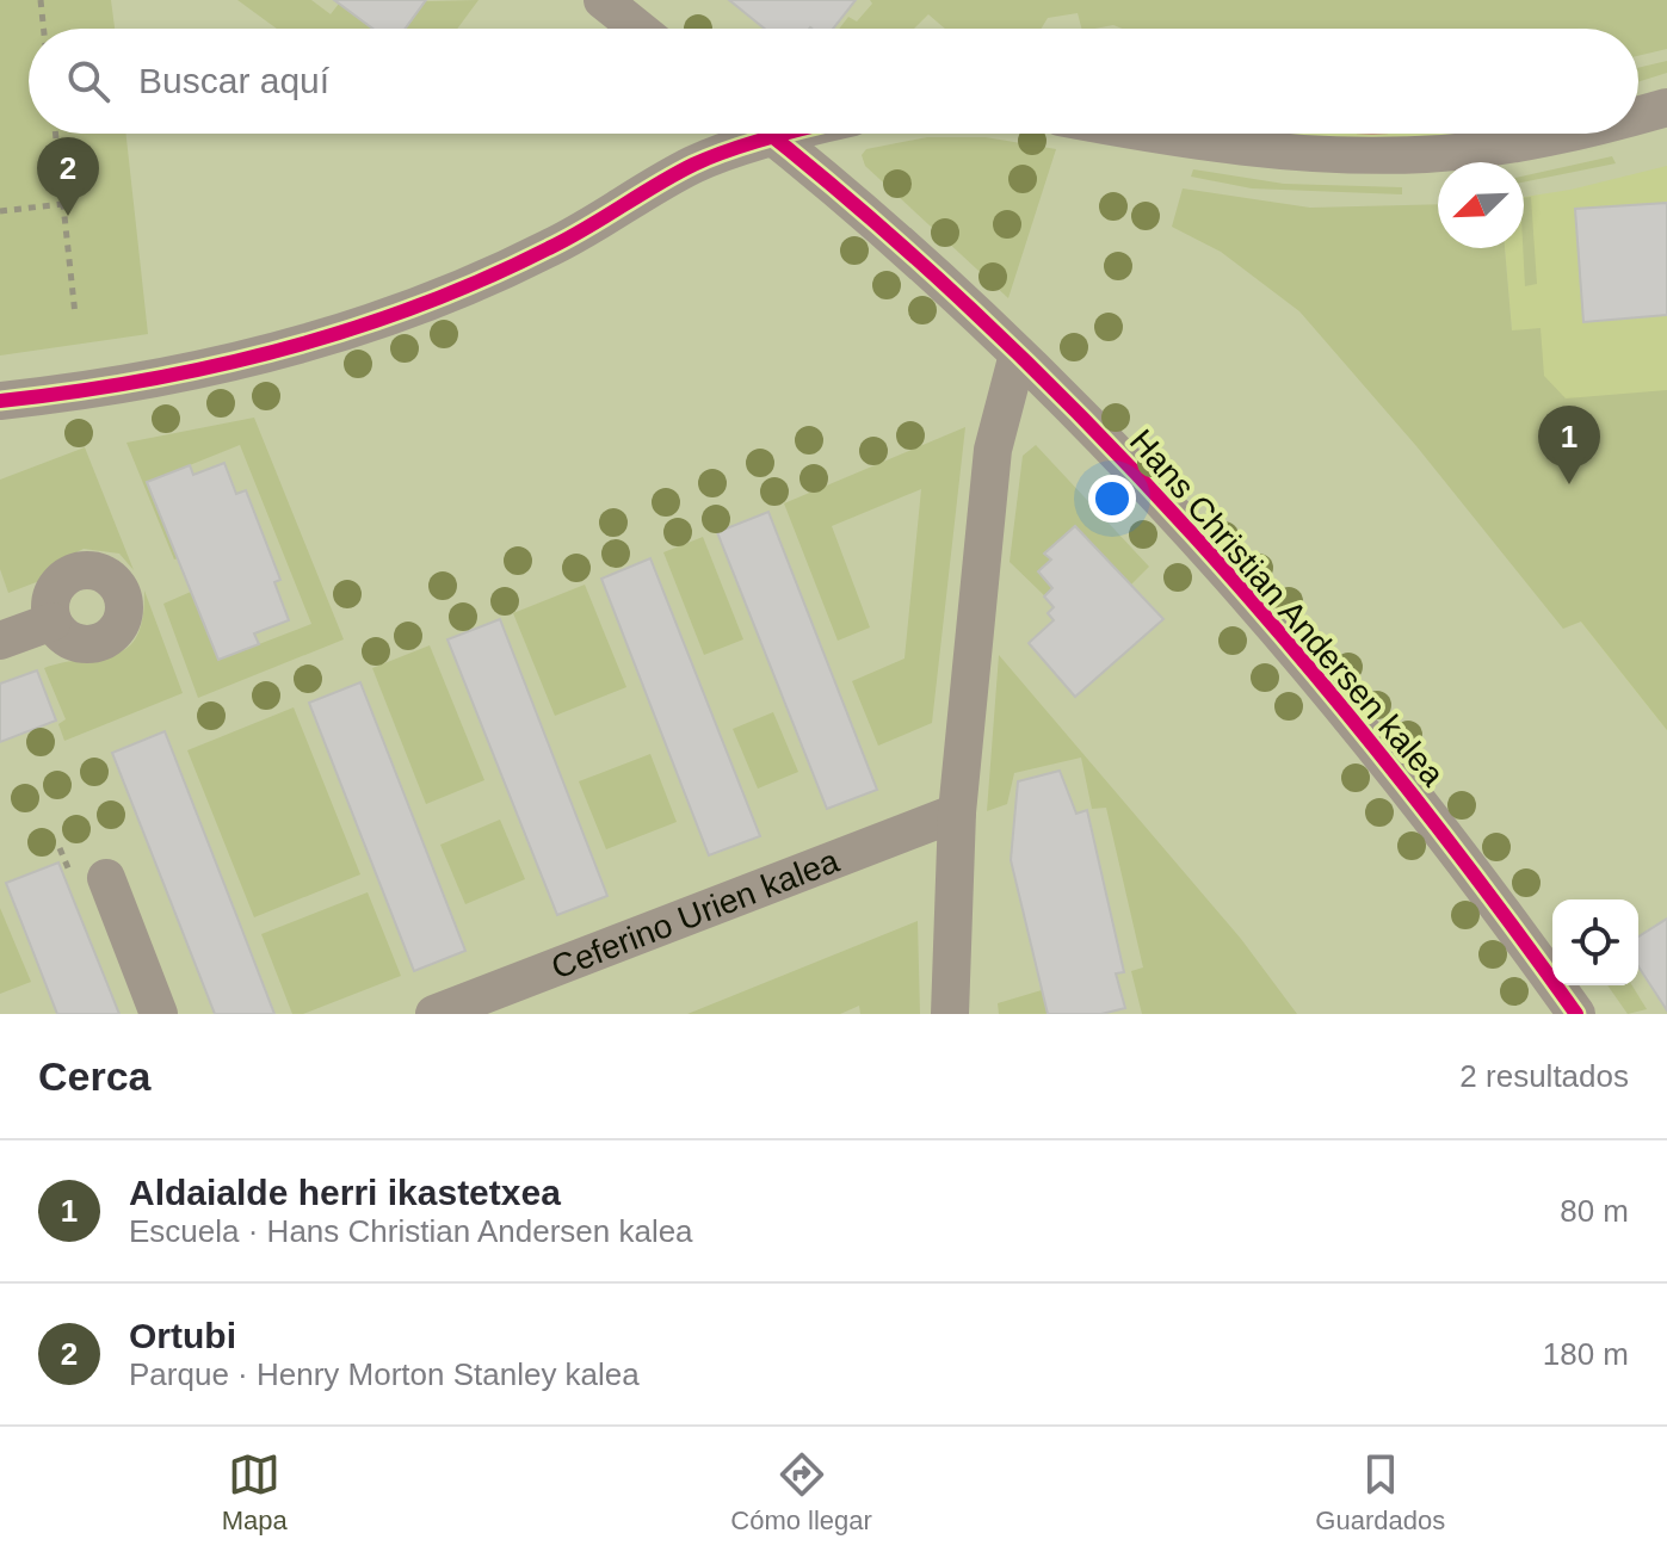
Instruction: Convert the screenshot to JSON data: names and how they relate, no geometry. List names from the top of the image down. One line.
{"streets":{"street":["Hans Christian Andersen kalea","Ceferino Urien kalea"]},"north":"bottom left","page":{"search":"Buscar aquí","pins":["2","1"],"heading":["Cerca","2 resultados"],"list":[{"mark":"1","name":"Aldaialde herri ikastetxea","note":"Escuela · Hans Christian Andersen kalea","value":"80 m"},{"mark":"2","name":"Ortubi","note":"Parque · Henry Morton Stanley kalea","value":"180 m"}],"nav":["Mapa","Cómo llegar","Guardados"]}}
